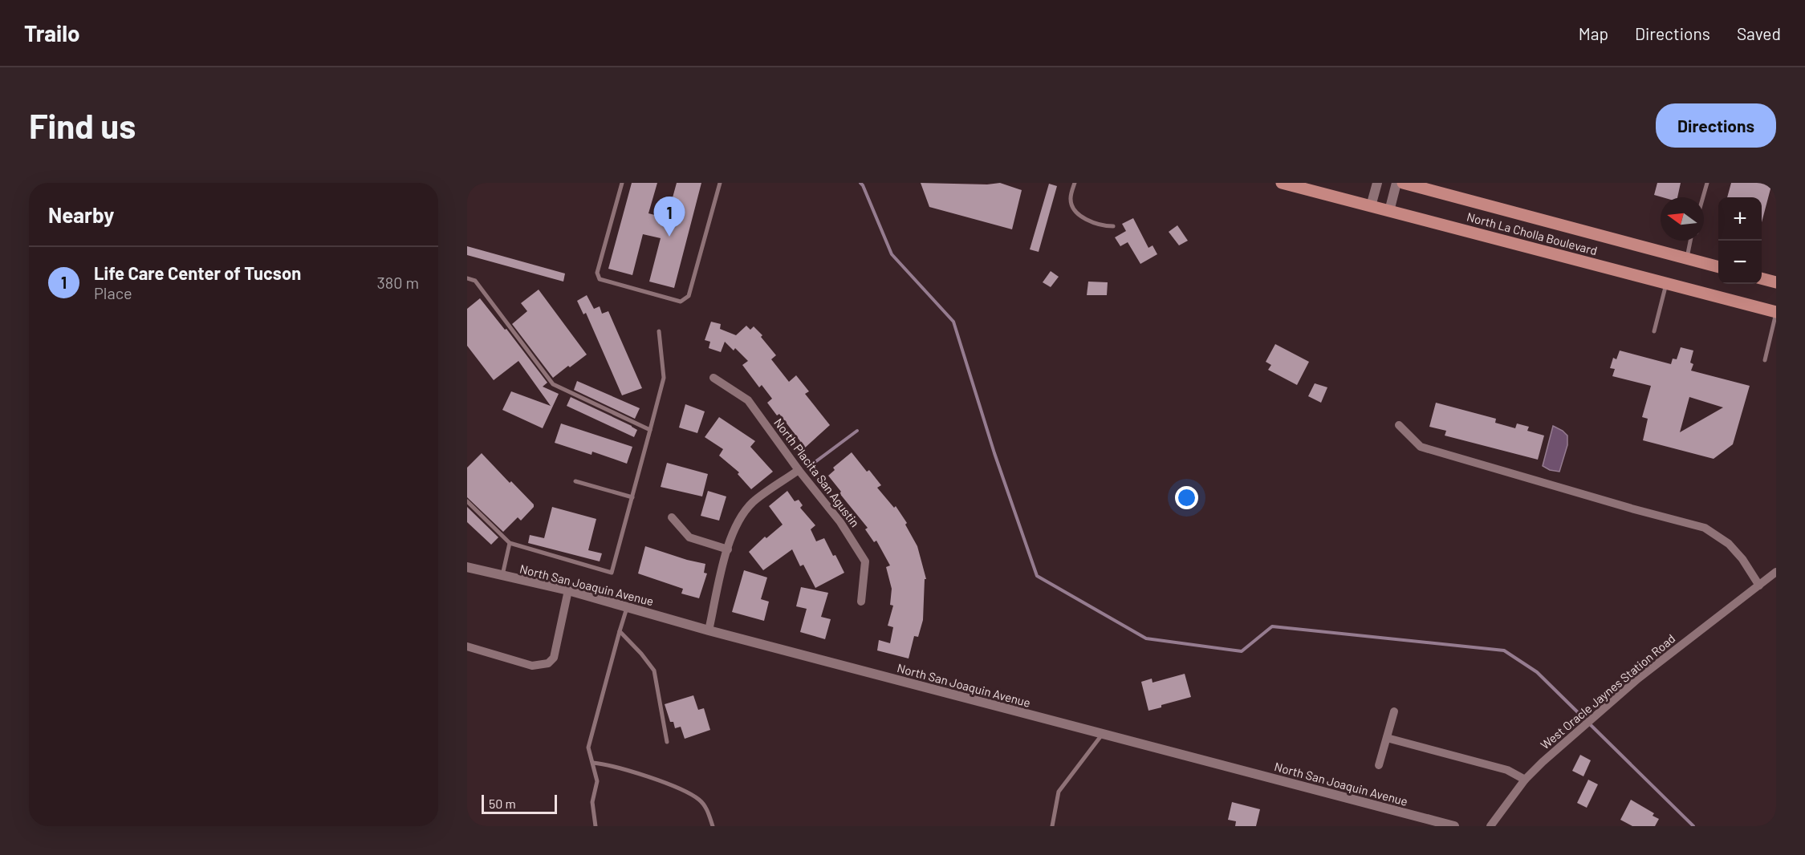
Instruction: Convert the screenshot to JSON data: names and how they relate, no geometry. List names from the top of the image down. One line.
{"streets":{"main road":["North La Cholla Boulevard"],"street":["North Placita San Agustin","North San Joaquin Avenue","West Oracle Jaynes Station Road"]},"scale_bar":"50 m","north":"left","page":{"header":"Trailo","nav":["Map","Directions","Saved"],"buttons":"Directions","title":"Find us","heading":"Nearby","pins":"1","map_buttons":["+","−"],"list":[{"mark":"1","name":"Life Care Center of Tucson","note":"Place","value":"380 m"}],"scale":"50 m"}}
